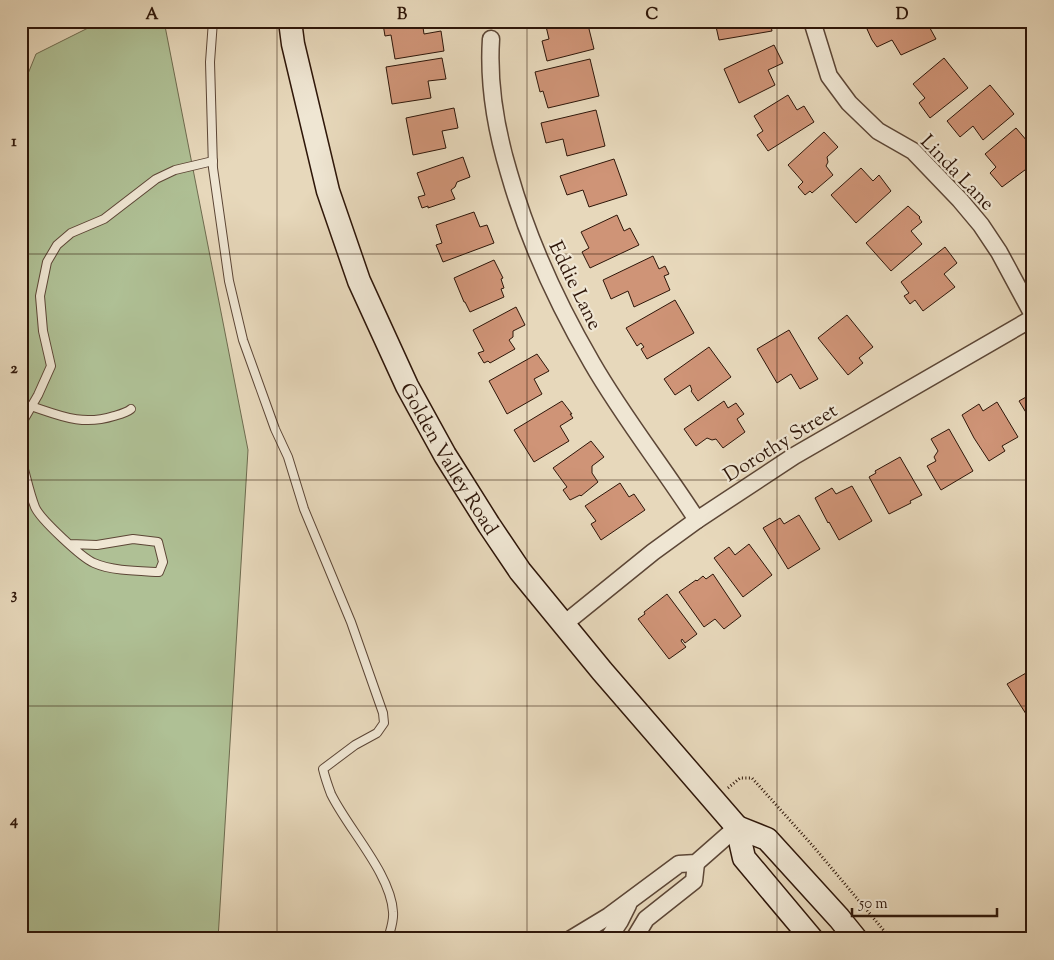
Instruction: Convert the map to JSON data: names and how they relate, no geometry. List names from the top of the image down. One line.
{"streets":{"main road":["Golden Valley Road"],"street":["Linda Lane","Eddie Lane","Dorothy Street"]},"crossings":[["Linda Lane","Dorothy Street"],["Eddie Lane","Dorothy Street"],["Dorothy Street","Golden Valley Road"]],"scale_bar":"50 m","grid":{"columns":["A","B","C","D"],"rows":["1","2","3","4"]}}
